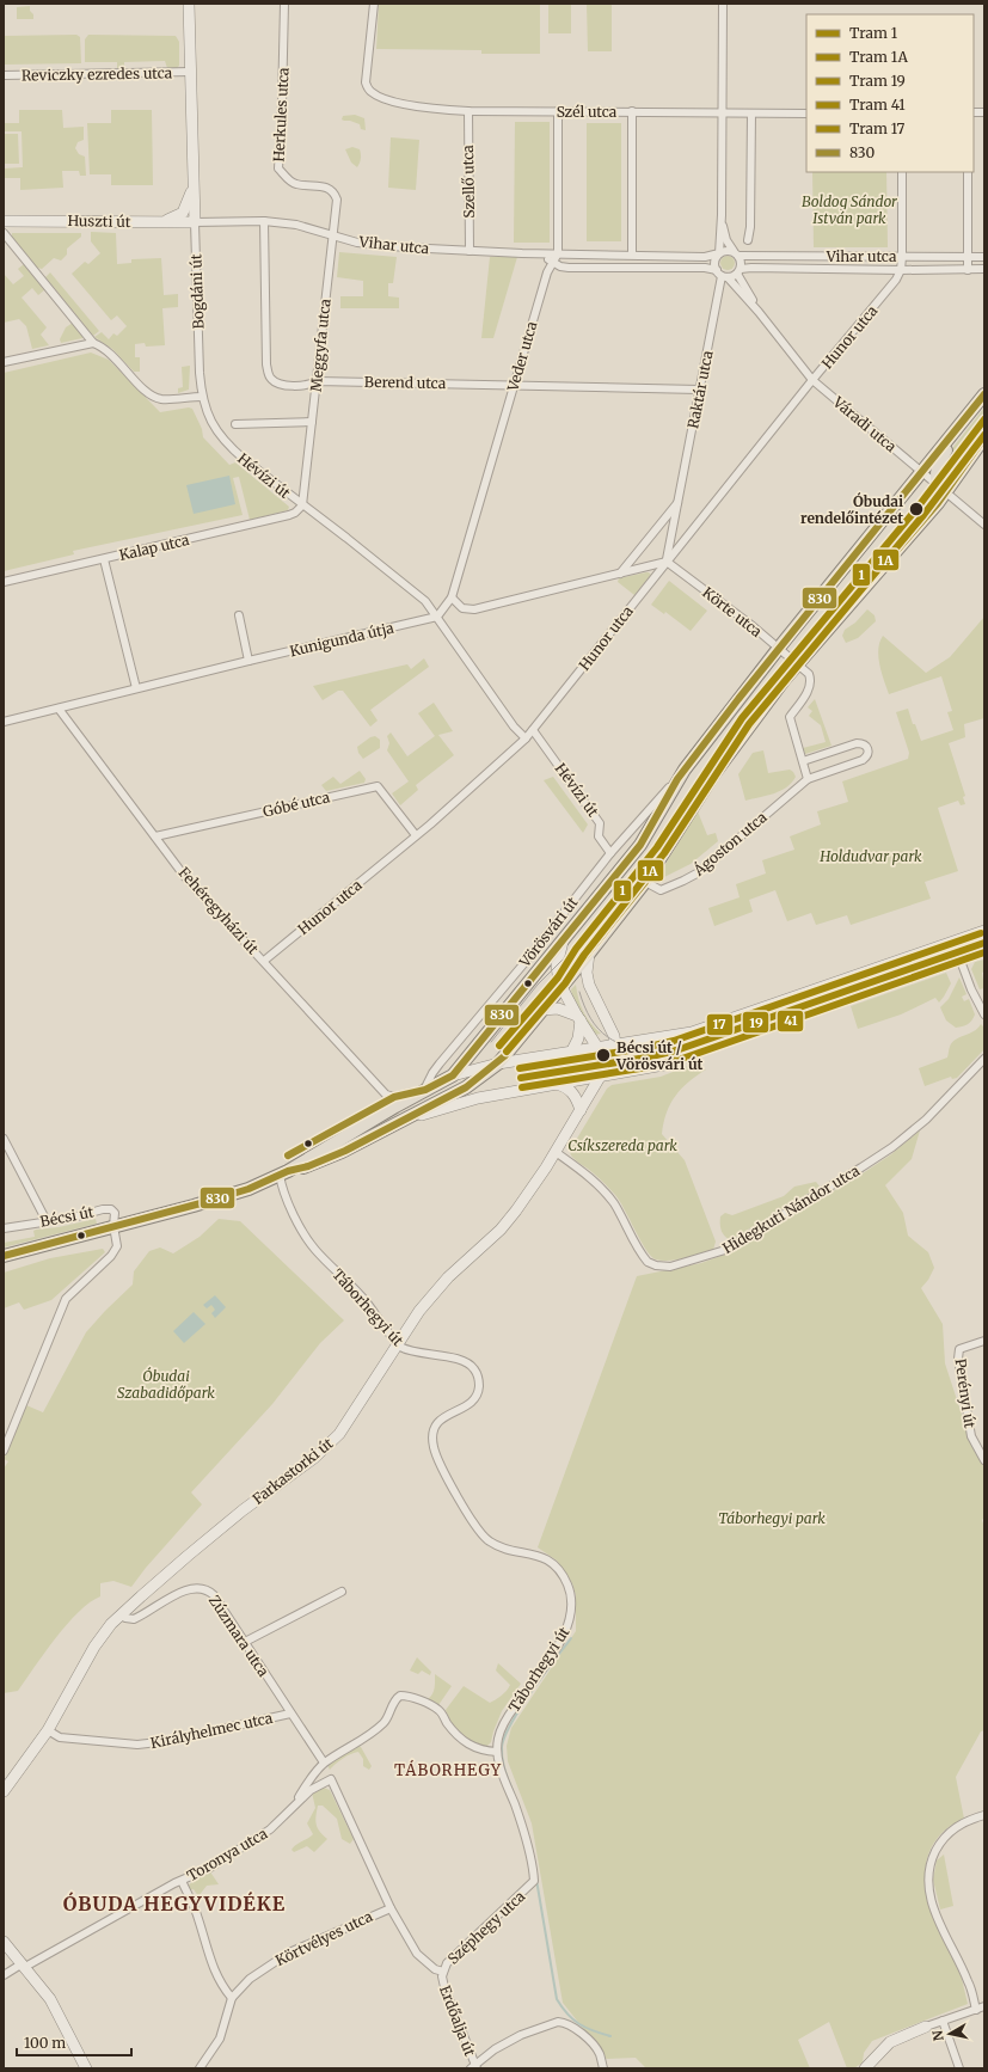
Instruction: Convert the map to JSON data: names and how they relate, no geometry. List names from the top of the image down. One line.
{"streets":{"main road":["Vörösvári út","Bécsi út"],"street":["Reviczky ezredes utca","Szél utca","Herkules utca","Szellő utca","Huszti út","Vihar utca","Bogdáni út","Hunor utca","Meggyfa utca","Veder utca","Berend utca","Raktár utca","Váradi utca","Hévízi út","Kalap utca","Körte utca","Kunigunda útja","Góbé utca","Ágoston utca","Fehéregyházi út","Hidegkuti Nándor utca","Táborhegyi út","Perényi út","Farkastorki út","Zúzmara utca","Királyhelmec utca","Toronya utca","Széphegy utca","Körtvélyes utca","Erdőalja út"]},"crossings":[["Reviczky ezredes utca","Bogdáni út"],["Szél utca","Szellő utca"],["Herkules utca","Meggyfa utca"],["Szellő utca","Vihar utca"],["Huszti út","Vihar utca"],["Huszti út","Bogdáni út"],["Vihar utca","Bogdáni út"],["Vihar utca","Hunor utca"],["Vihar utca","Meggyfa utca"],["Vihar utca","Veder utca"],["Vihar utca","Berend utca"],["Vihar utca","Raktár utca"],["Vihar utca","Váradi utca"],["Bogdáni út","Hévízi út"],["Hunor utca","Raktár utca"],["Hunor utca","Váradi utca"],["Hunor utca","Hévízi út"],["Hunor utca","Körte utca"],["Hunor utca","Góbé utca"],["Hunor utca","Fehéregyházi út"],["Meggyfa utca","Berend utca"],["Meggyfa utca","Hévízi út"],["Meggyfa utca","Kalap utca"],["Veder utca","Berend utca"],["Berend utca","Raktár utca"],["Raktár utca","Váradi utca"],["Raktár utca","Körte utca"],["Váradi utca","Vörösvári út"],["Hévízi út","Kalap utca"],["Hévízi út","Kunigunda útja"],["Hévízi út","Vörösvári út"],["Körte utca","Vörösvári út"],["Kunigunda útja","Fehéregyházi út"],["Góbé utca","Fehéregyházi út"],["Fehéregyházi út","Bécsi út"],["Vörösvári út","Bécsi út"],["Hidegkuti Nándor utca","Farkastorki út"],["Bécsi út","Táborhegyi út"],["Bécsi út","Farkastorki út"],["Táborhegyi út","Farkastorki út"],["Táborhegyi út","Toronya utca"],["Táborhegyi út","Széphegy utca"],["Farkastorki út","Zúzmara utca"],["Farkastorki út","Királyhelmec utca"],["Zúzmara utca","Királyhelmec utca"],["Zúzmara utca","Toronya utca"],["Toronya utca","Körtvélyes utca"],["Széphegy utca","Erdőalja út"]],"districts":["TÁBORHEGY","ÓBUDA HEGYVIDÉKE"],"parks":["Boldog Sándor István park","Holdudvar park","Csíkszereda park","Óbudai Szabadidőpark","Táborhegyi park"],"places":["Óbudai rendelőintézet","Bécsi út / Vörösvári út"],"lines":["transit line 830","tram line 1","tram line 1A","tram line 17","tram line 19","tram line 41"],"legend":["Tram 1","Tram 1A","Tram 19","Tram 41","Tram 17","830"],"scale_bar":"100 m","north":"left"}
